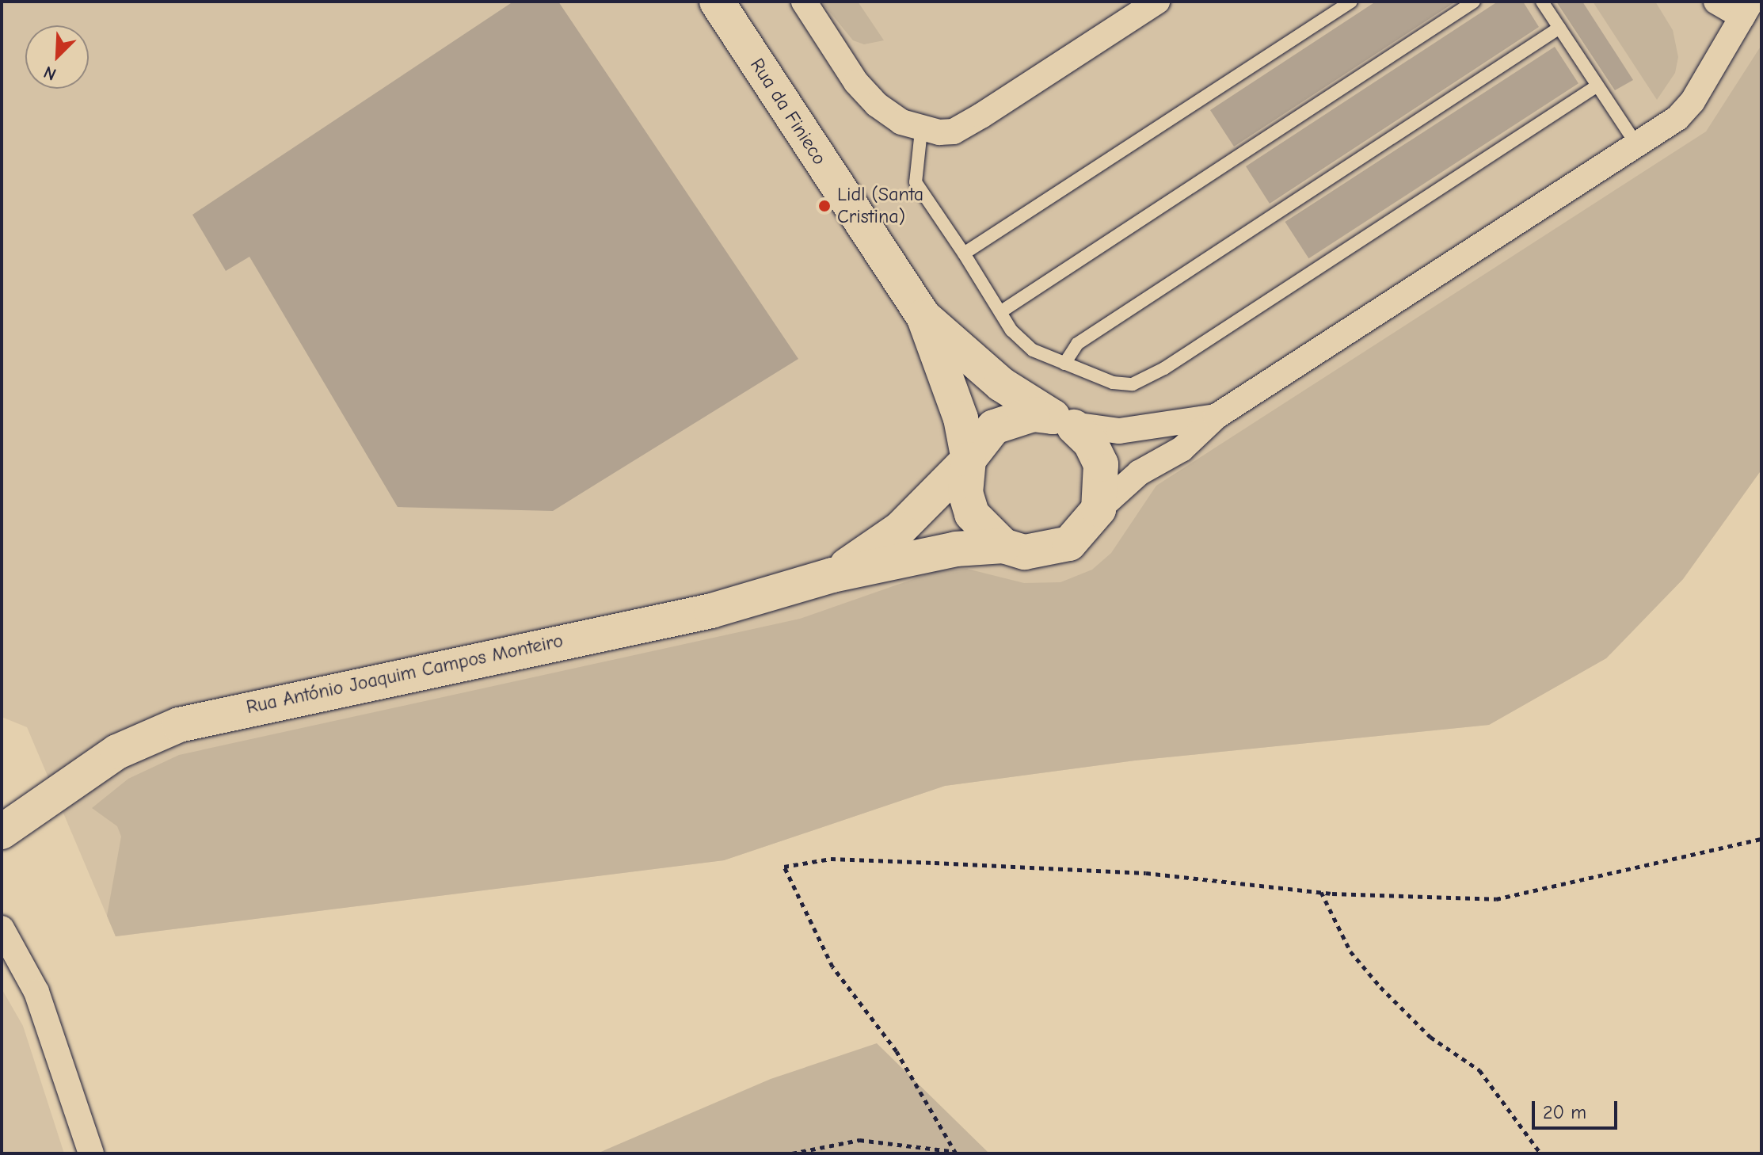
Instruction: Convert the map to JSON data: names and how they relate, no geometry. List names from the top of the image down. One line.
{"streets":{"street":["Rua da Finieco","Rua António Joaquim Campos Monteiro"]},"places":["Lidl (Santa Cristina)"],"scale_bar":"20 m","north":"bottom left"}
